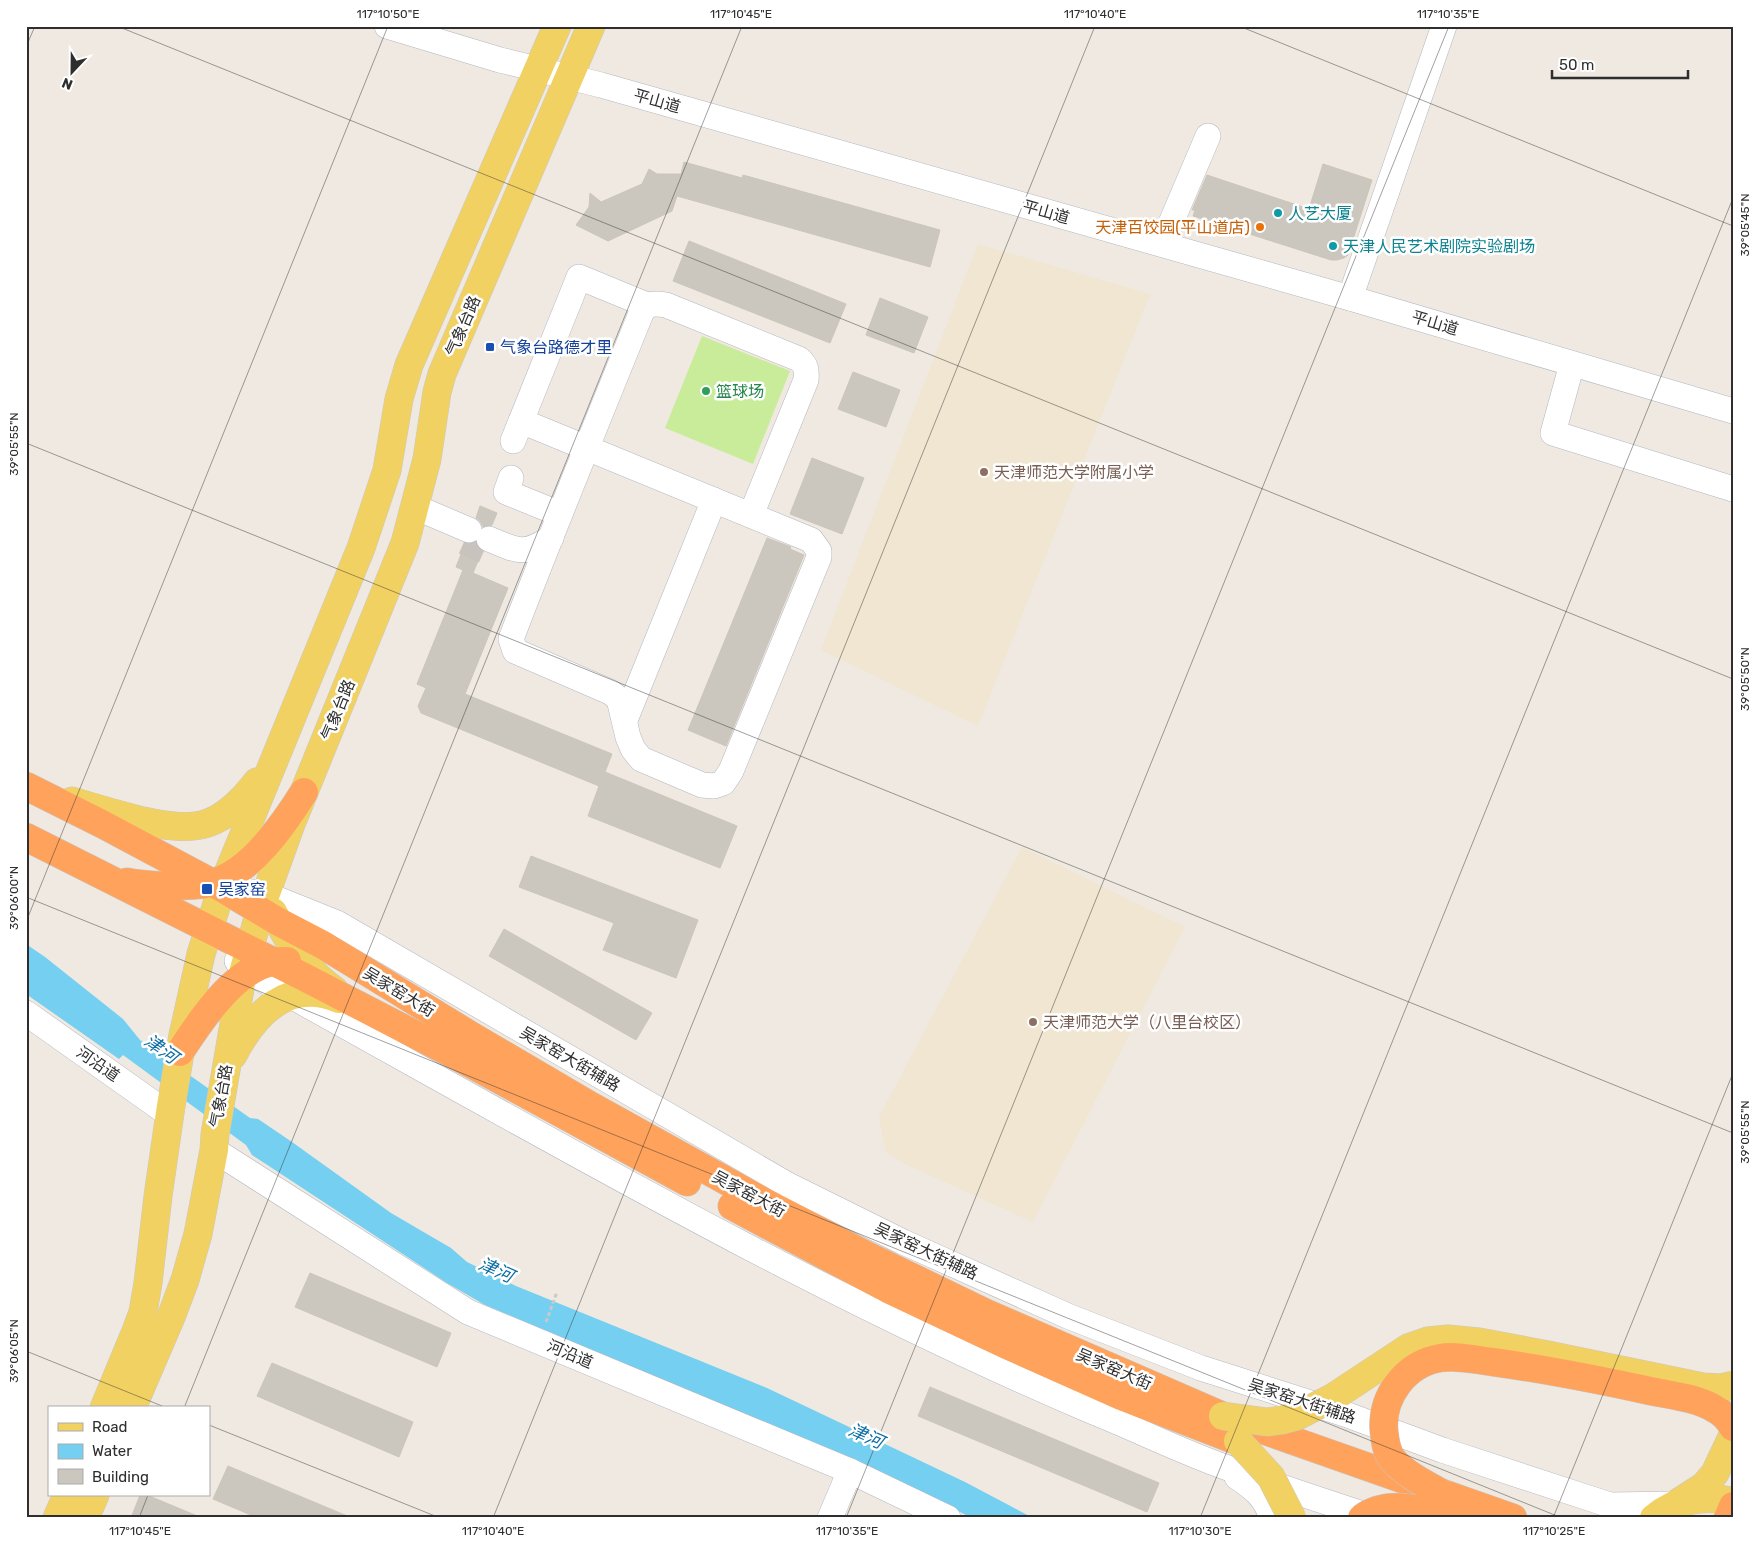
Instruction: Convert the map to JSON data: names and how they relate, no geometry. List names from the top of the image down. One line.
{"streets":{"highway":["吴家窑大街"],"main road":["气象台路"],"street":["平山道","吴家窑大街辅路","河沿道"]},"crossings":[["平山道","气象台路"],["气象台路","吴家窑大街"],["气象台路","吴家窑大街辅路"],["气象台路","河沿道"],["吴家窑大街","吴家窑大街辅路"]],"water":["津河"],"places":{"other":["人艺大厦","天津百饺园(平山道店)","天津人民艺术剧院实验剧场","篮球场","天津师范大学附属小学","天津师范大学（八里台校区）"],"transit":["气象台路德才里","吴家窑"]},"legend":["Road","Water","Building"],"scale_bar":"50 m","north":"bottom","coordinates":["117°10'50\"E","117°10'45\"E","117°10'40\"E","117°10'35\"E","39°05'45\"N","39°05'55\"N","39°05'50\"N","39°06'00\"N","39°06'05\"N","117°10'30\"E","117°10'25\"E"]}
